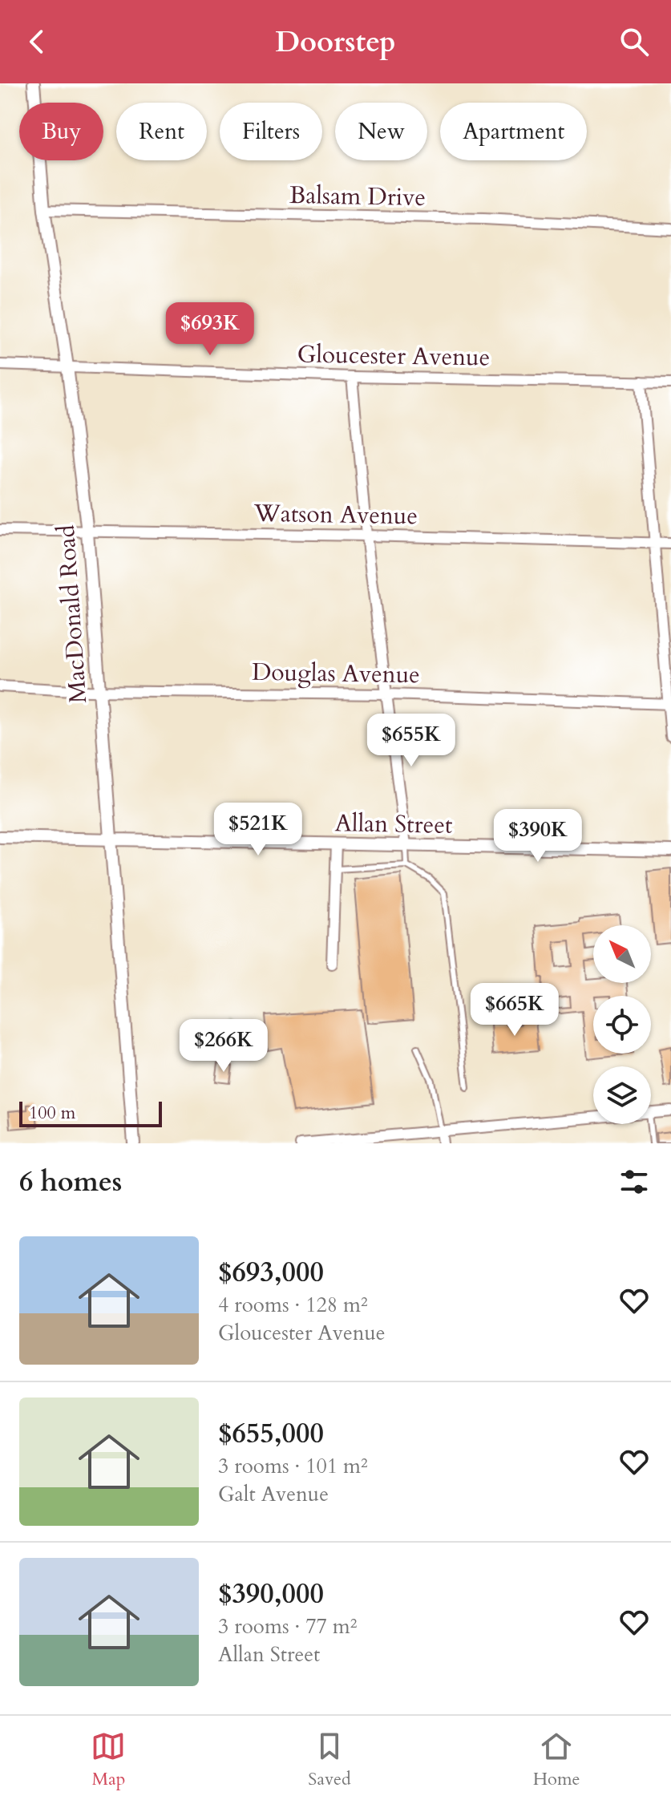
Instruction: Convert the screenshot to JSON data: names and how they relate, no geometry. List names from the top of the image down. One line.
{"streets":{"street":["Balsam Drive","Gloucester Avenue","Watson Avenue","MacDonald Road","Douglas Avenue","Allan Street"]},"crossings":[["Balsam Drive","MacDonald Road"],["Gloucester Avenue","MacDonald Road"],["Watson Avenue","MacDonald Road"],["MacDonald Road","Douglas Avenue"],["MacDonald Road","Allan Street"]],"scale_bar":"100 m","north":"top left","page":{"header":"Doorstep","chip":["Buy","Rent","Filters","New","Apartment"],"price":["$693K","$655K","$521K","$390K","$665K","$266K"],"scale":"100 m","heading":"6 homes","list":[{"name":"$693,000","note":"4 rooms · 128 m² · Gloucester Avenue"},{"name":"$655,000","note":"3 rooms · 101 m² · Galt Avenue"},{"name":"$390,000","note":"3 rooms · 77 m² · Allan Street"}],"tabs":["Map","Saved","Home"]}}
